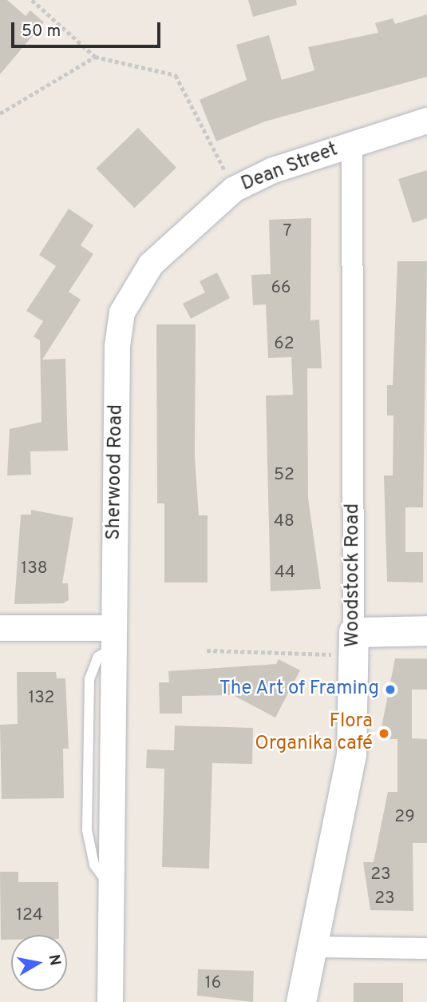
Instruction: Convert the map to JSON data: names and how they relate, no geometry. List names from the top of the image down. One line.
{"streets":{"main road":["Woodstock Road"],"street":["Dean Street","Sherwood Road"]},"crossings":[["Dean Street","Sherwood Road"],["Dean Street","Woodstock Road"]],"places":["The Art of Framing","Flora Organika café"],"house_numbers":["7","66","62","52","48","138","44","132","29","23","23","124","16"],"scale_bar":"50 m","north":"right"}
